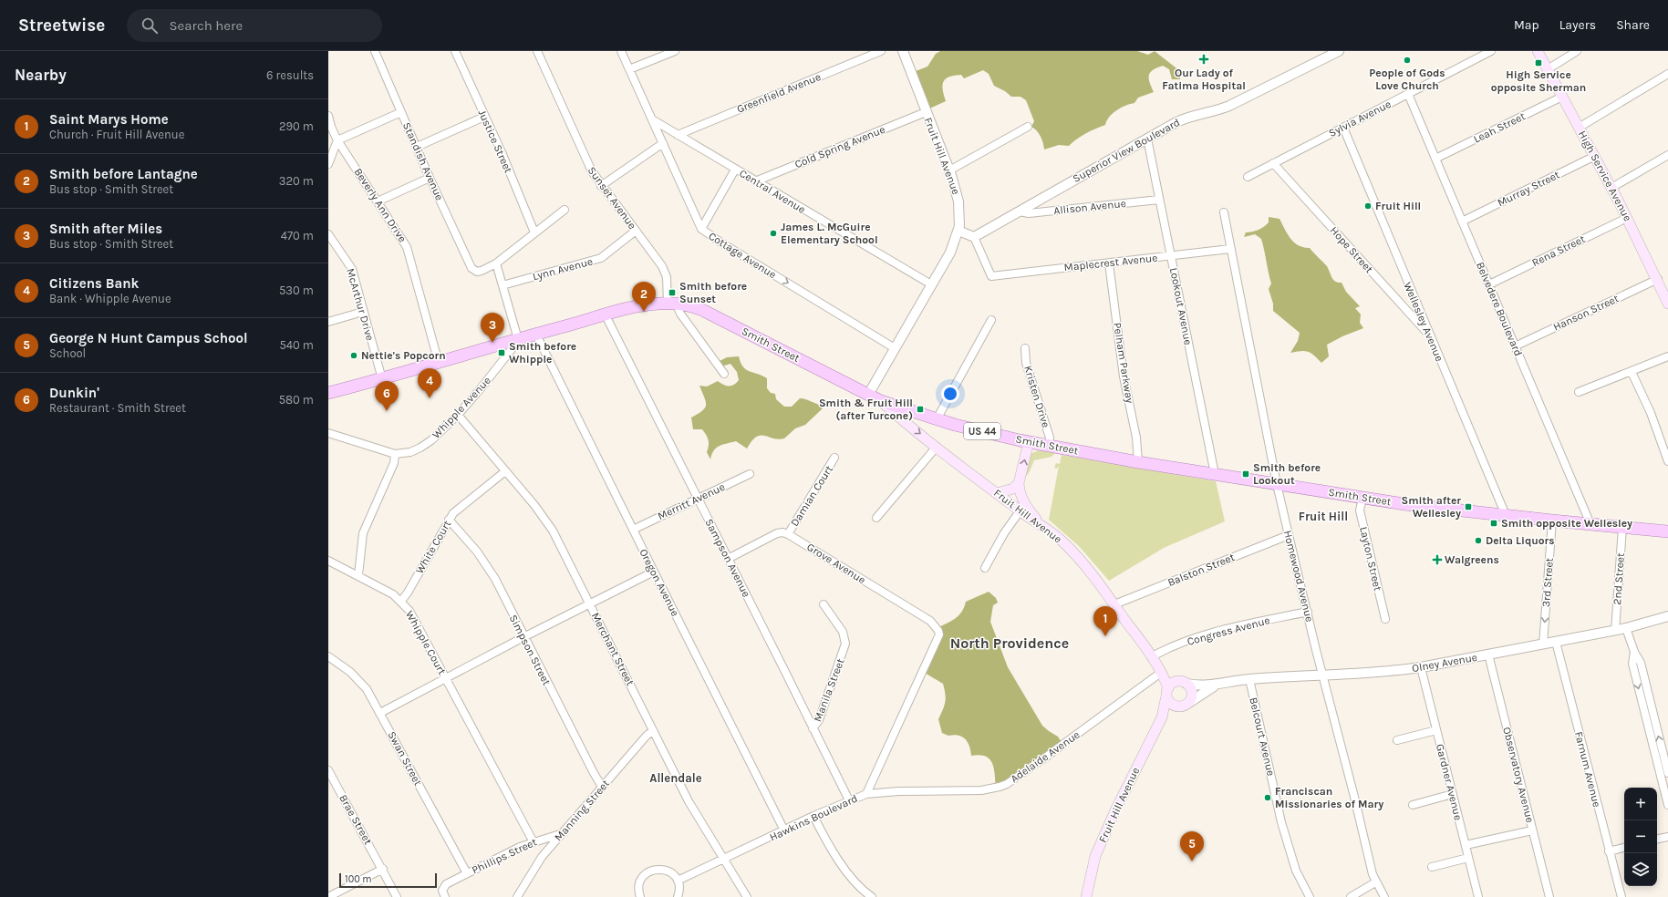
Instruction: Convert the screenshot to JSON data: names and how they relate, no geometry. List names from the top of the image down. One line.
{"streets":{"main road":["Fruit Hill Avenue","High Service Avenue","Smith Street","US 44"],"street":["Greenfield Avenue","Sylvia Avenue","Leah Street","Justice Street","Cold Spring Avenue","Superior View Boulevard","Standish Avenue","Murray Street","Central Avenue","Sunset Avenue","Beverly Ann Drive","Allison Avenue","Hope Street","Rena Street","Cottage Avenue","Maplecrest Avenue","Lynn Avenue","McArthur Drive","Lookout Avenue","Belvedere Boulevard","Hanson Street","Wellesley Avenue","Pelham Parkway","Kristen Drive","Whipple Avenue","Damian Court","Merritt Avenue","White Court","Sampson Avenue","Layton Street","Grove Avenue","Balston Street","Homewood Avenue","2nd Street","Oregon Avenue","3rd Street","Congress Avenue","Whipple Court","Merchant Street","Simpson Street","Olney Avenue","Manila Street","Belcourt Avenue","Adelaide Avenue","Swan Street","Farnum Avenue","Observatory Avenue","Gardner Avenue","Manning Street","Hawkins Boulevard","Brae Street","Phillips Street"]},"crossings":[["Greenfield Avenue","Central Avenue"],["Sylvia Avenue","Hope Street"],["Sylvia Avenue","Belvedere Boulevard"],["Sylvia Avenue","Wellesley Avenue"],["Leah Street","High Service Avenue"],["Leah Street","Belvedere Boulevard"],["Cold Spring Avenue","Fruit Hill Avenue"],["Cold Spring Avenue","Central Avenue"],["Superior View Boulevard","Allison Avenue"],["Superior View Boulevard","Maplecrest Avenue"],["Superior View Boulevard","Lookout Avenue"],["Fruit Hill Avenue","Central Avenue"],["Fruit Hill Avenue","Cottage Avenue"],["Fruit Hill Avenue","Smith Street"],["Fruit Hill Avenue","Balston Street"],["Fruit Hill Avenue","Congress Avenue"],["Fruit Hill Avenue","Olney Avenue"],["Fruit Hill Avenue","Adelaide Avenue"],["High Service Avenue","Murray Street"],["High Service Avenue","Rena Street"],["High Service Avenue","Hanson Street"],["Murray Street","Belvedere Boulevard"],["Central Avenue","Cottage Avenue"],["Sunset Avenue","Lynn Avenue"],["Sunset Avenue","Smith Street"],["Beverly Ann Drive","Smith Street"],["Allison Avenue","Lookout Avenue"],["Hope Street","Wellesley Avenue"],["Rena Street","Belvedere Boulevard"],["Maplecrest Avenue","Lookout Avenue"],["Maplecrest Avenue","Pelham Parkway"],["Maplecrest Avenue","Homewood Avenue"],["McArthur Drive","Smith Street"],["Lookout Avenue","Smith Street"],["Belvedere Boulevard","Hanson Street"],["Belvedere Boulevard","Smith Street"],["Wellesley Avenue","Smith Street"],["Smith Street","Pelham Parkway"],["Smith Street","Kristen Drive"],["Smith Street","Whipple Avenue"],["Smith Street","Sampson Avenue"],["Smith Street","Layton Street"],["Smith Street","Homewood Avenue"],["Smith Street","2nd Street"],["Smith Street","Oregon Avenue"],["Smith Street","3rd Street"],["Whipple Avenue","Merchant Street"],["Damian Court","Grove Avenue"],["Merritt Avenue","Sampson Avenue"],["Merritt Avenue","Oregon Avenue"],["White Court","Whipple Court"],["White Court","Merchant Street"],["White Court","Simpson Street"],["Sampson Avenue","Manila Street"],["Sampson Avenue","Hawkins Boulevard"],["Grove Avenue","Hawkins Boulevard"],["Balston Street","Homewood Avenue"],["Homewood Avenue","Congress Avenue"],["Homewood Avenue","Olney Avenue"],["2nd Street","Olney Avenue"],["Oregon Avenue","Hawkins Boulevard"],["3rd Street","Olney Avenue"],["Whipple Court","Phillips Street"],["Merchant Street","Manning Street"],["Merchant Street","Hawkins Boulevard"],["Simpson Street","Manning Street"],["Olney Avenue","Belcourt Avenue"],["Olney Avenue","Farnum Avenue"],["Olney Avenue","Observatory Avenue"],["Olney Avenue","Gardner Avenue"],["Adelaide Avenue","Hawkins Boulevard"],["Swan Street","Phillips Street"],["Manning Street","Phillips Street"]],"one_way":["Cottage Avenue","3rd Street"],"districts":["Fruit Hill","North Providence","Allendale"],"places":{"health":["Our Lady of Fatima Hospital","Walgreens"],"other":["People of Gods Love Church","Fruit Hill","James L. McGuire Elementary School","Nettie's Popcorn","Delta Liquors","Franciscan Missionaries of Mary"],"transit":["High Service opposite Sherman","Smith before Sunset","Smith before Whipple","Smith & Fruit Hill (after Turcone)","Smith before Lookout","Smith after Wellesley","Smith opposite Wellesley"]},"scale_bar":"100 m","page":{"header":"Streetwise","search":"Search here","nav":["Map","Layers","Share"],"heading":["Nearby","6 results"],"list":[{"mark":"1","name":"Saint Marys Home","note":"Church · Fruit Hill Avenue","value":"290 m"},{"mark":"2","name":"Smith before Lantagne","note":"Bus stop · Smith Street","value":"320 m"},{"mark":"3","name":"Smith after Miles","note":"Bus stop · Smith Street","value":"470 m"},{"mark":"4","name":"Citizens Bank","note":"Bank · Whipple Avenue","value":"530 m"},{"mark":"5","name":"George N Hunt Campus School","note":"School","value":"540 m"},{"mark":"6","name":"Dunkin'","note":"Restaurant · Smith Street","value":"580 m"}],"pins":["2","3","4","6","1","5"],"map_buttons":["+","−"],"scale":"100 m"}}
